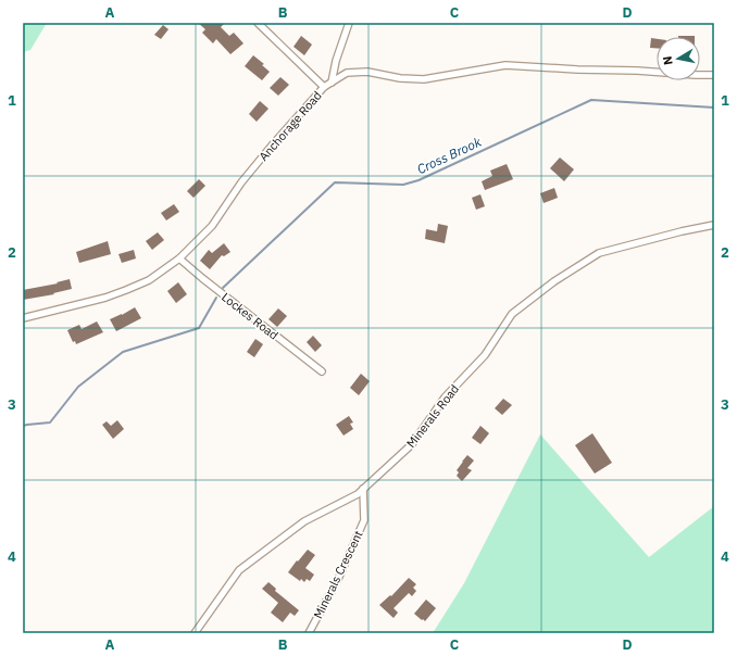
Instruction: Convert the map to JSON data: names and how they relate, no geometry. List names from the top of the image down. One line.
{"streets":{"street":["Anchorage Road","Lockes Road","Minerals Road","Minerals Crescent"]},"crossings":[["Anchorage Road","Lockes Road"],["Minerals Road","Minerals Crescent"]],"water":["Cross Brook"],"north":"left","grid":{"columns":["A","B","C","D"],"rows":["1","2","3","4"]}}
